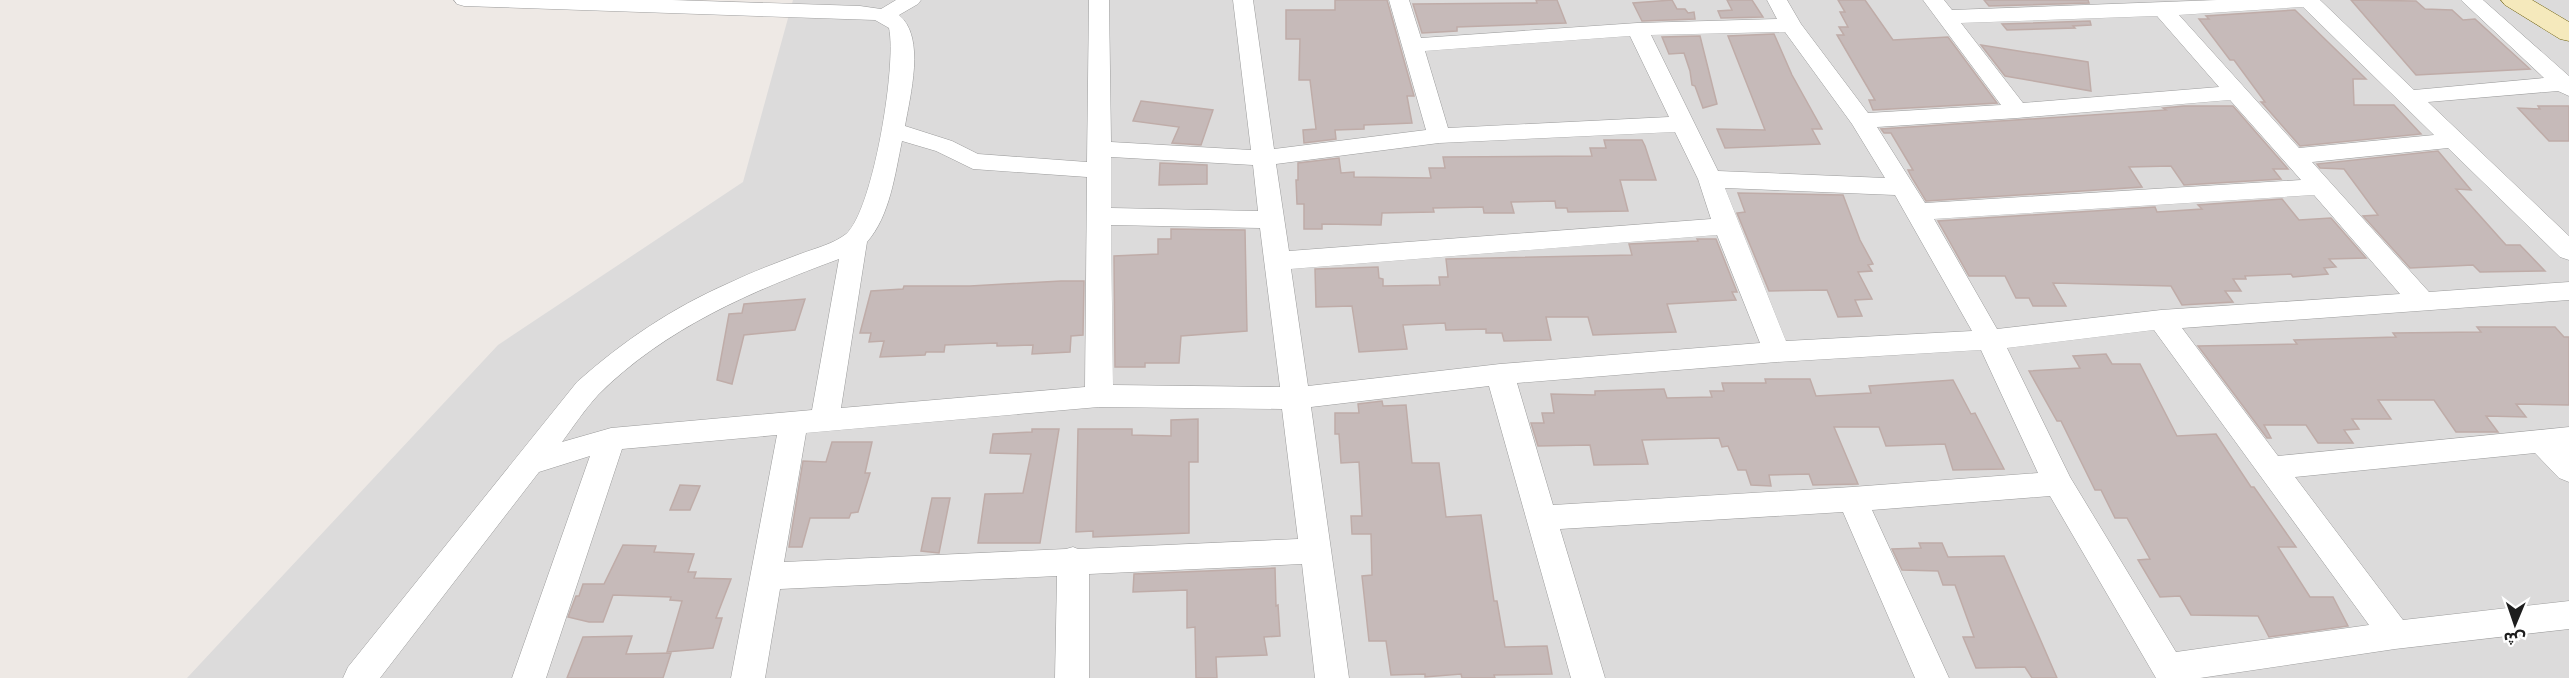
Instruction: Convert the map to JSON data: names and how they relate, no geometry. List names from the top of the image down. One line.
{"north":"bottom"}
